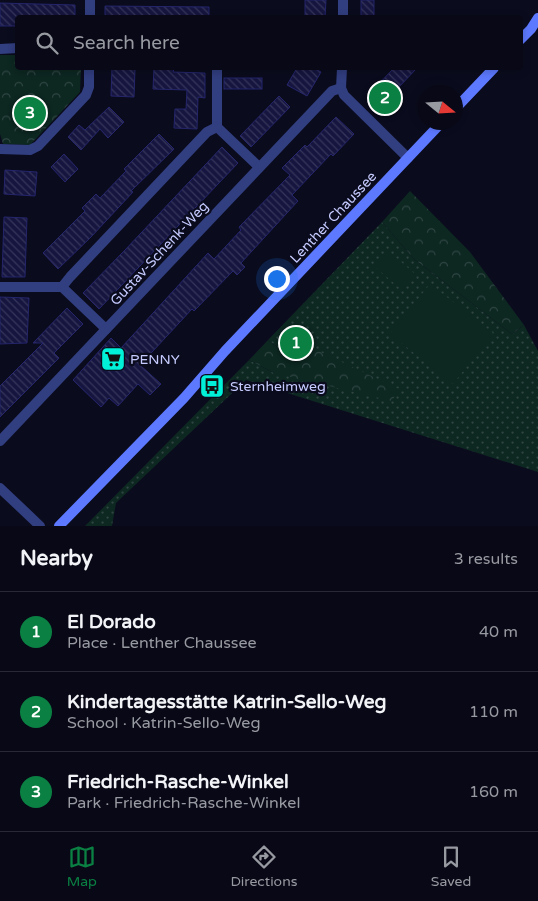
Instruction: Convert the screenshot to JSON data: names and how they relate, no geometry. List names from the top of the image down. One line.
{"streets":{"street":["Lenther Chaussee","Gustav-Schenk-Weg"]},"places":{"supermarket":["PENNY"],"bus stop":["Sternheimweg"]},"north":"right","page":{"search":"Search here","pins":["2","3","1"],"heading":["Nearby","3 results"],"list":[{"mark":"1","name":"El Dorado","note":"Place · Lenther Chaussee","value":"40 m"},{"mark":"2","name":"Kindertagesstätte Katrin-Sello-Weg","note":"School · Katrin-Sello-Weg","value":"110 m"},{"mark":"3","name":"Friedrich-Rasche-Winkel","note":"Park · Friedrich-Rasche-Winkel","value":"160 m"}],"nav":["Map","Directions","Saved"]}}
